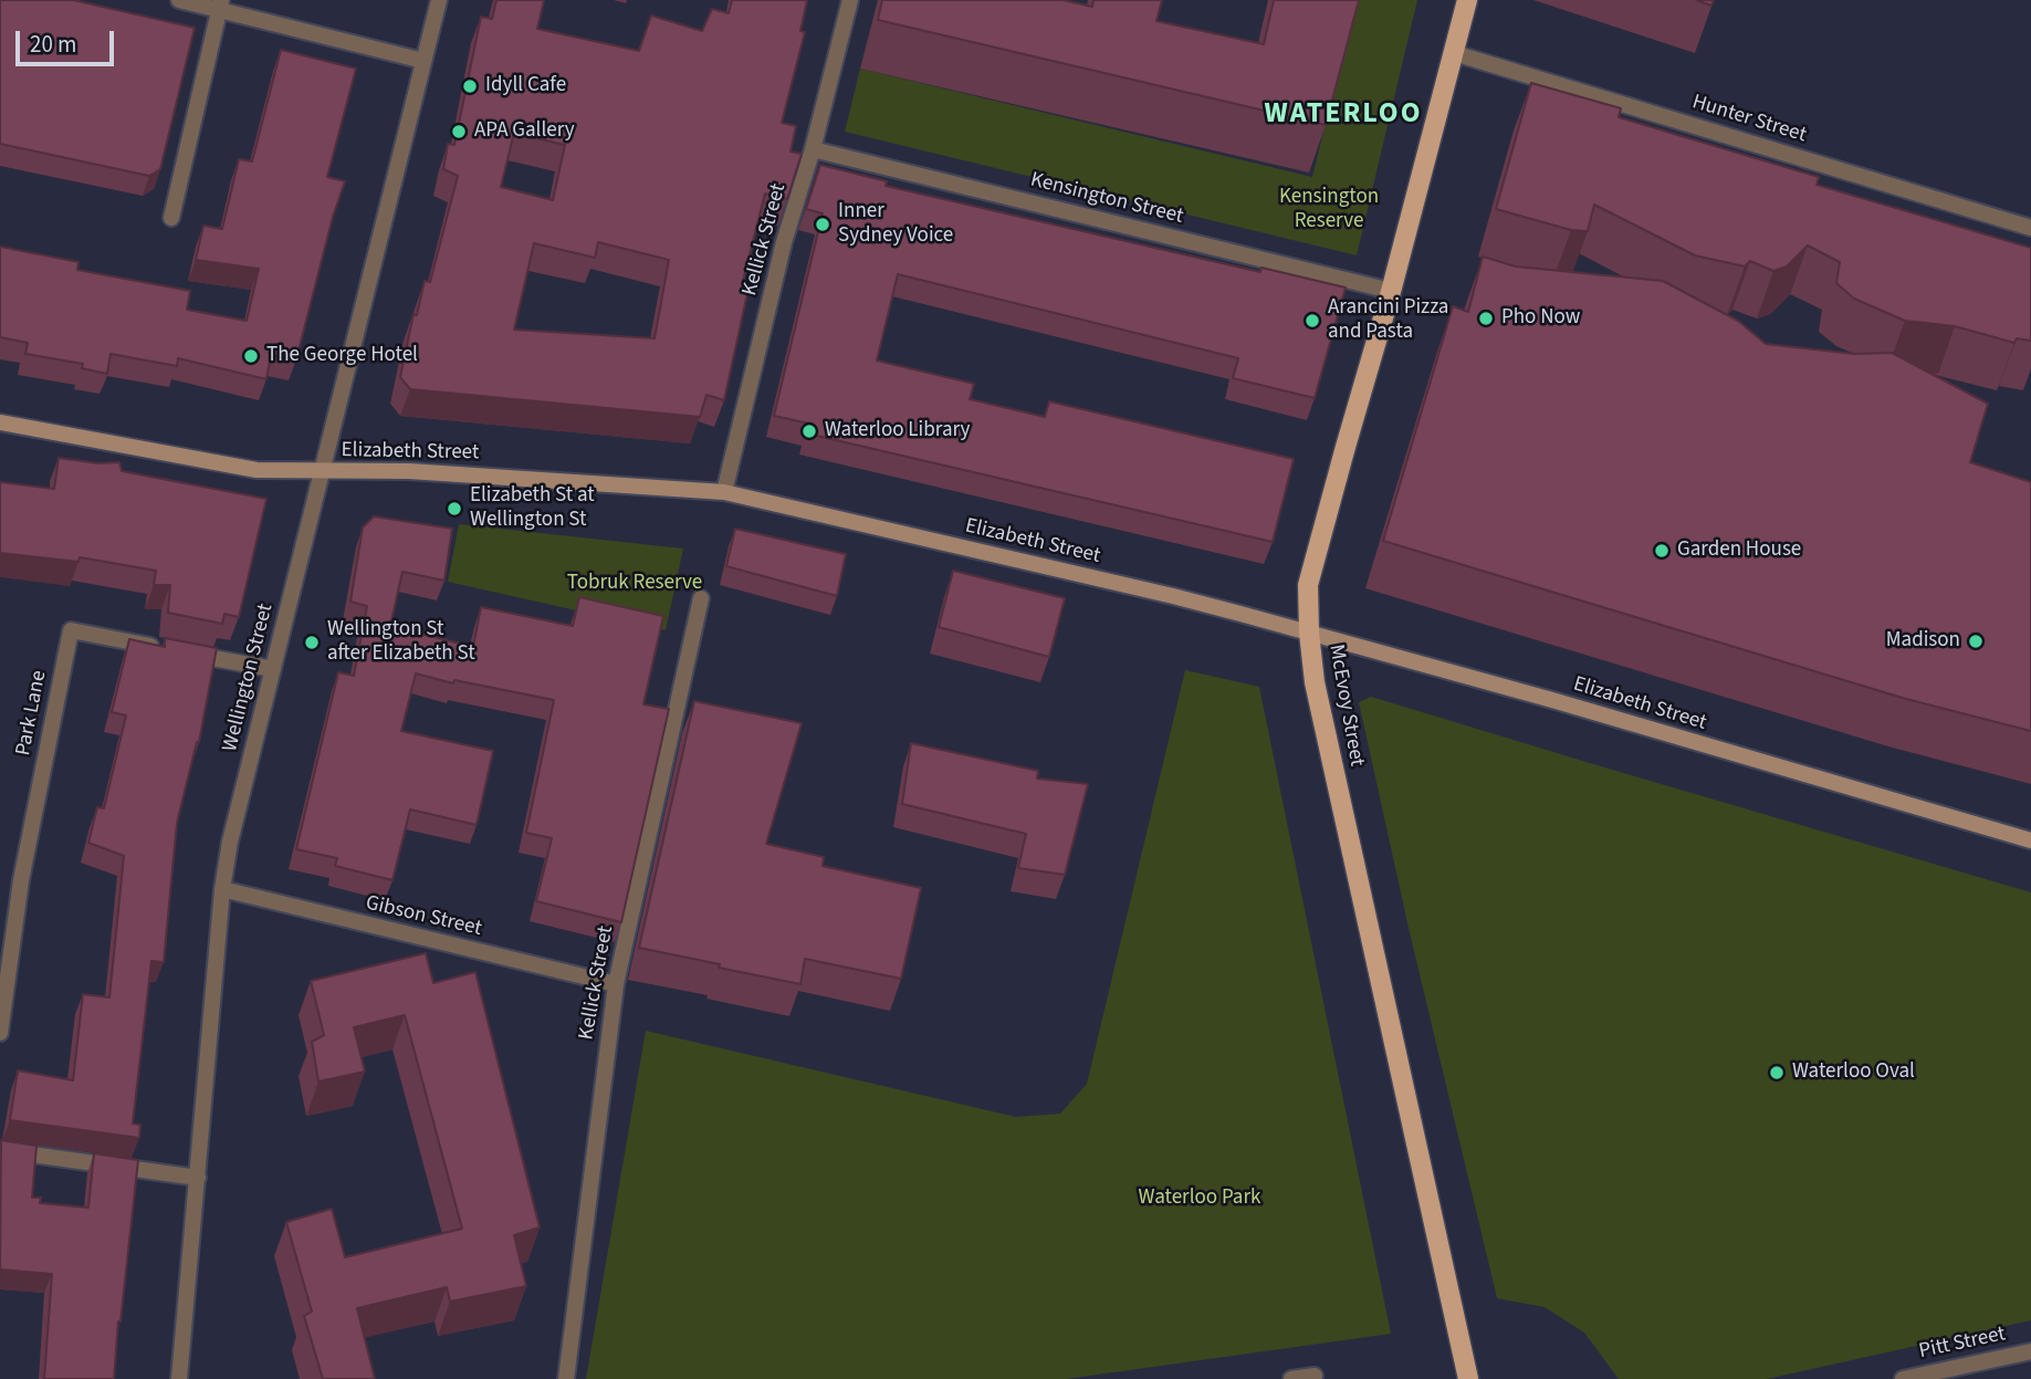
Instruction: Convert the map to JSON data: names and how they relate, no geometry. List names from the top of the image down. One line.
{"streets":{"main road":["Elizabeth Street","McEvoy Street"],"street":["Hunter Street","Kensington Street","Kellick Street","Wellington Street","Park Lane","Gibson Street","Pitt Street"]},"crossings":[["Hunter Street","McEvoy Street"],["Kensington Street","Kellick Street"],["Kensington Street","McEvoy Street"],["Kellick Street","Elizabeth Street"],["Kellick Street","Gibson Street"],["Elizabeth Street","Wellington Street"],["Elizabeth Street","McEvoy Street"],["Wellington Street","Park Lane"],["Wellington Street","Gibson Street"]],"districts":["WATERLOO"],"parks":["Kensington Reserve","Tobruk Reserve","Waterloo Park"],"places":["Idyll Cafe","APA Gallery","Inner Sydney Voice","Pho Now","Arancini Pizza and Pasta","The George Hotel","Waterloo Library","Elizabeth St at Wellington St","Garden House","Madison","Wellington St after Elizabeth St","Waterloo Oval"],"scale_bar":"20 m"}
